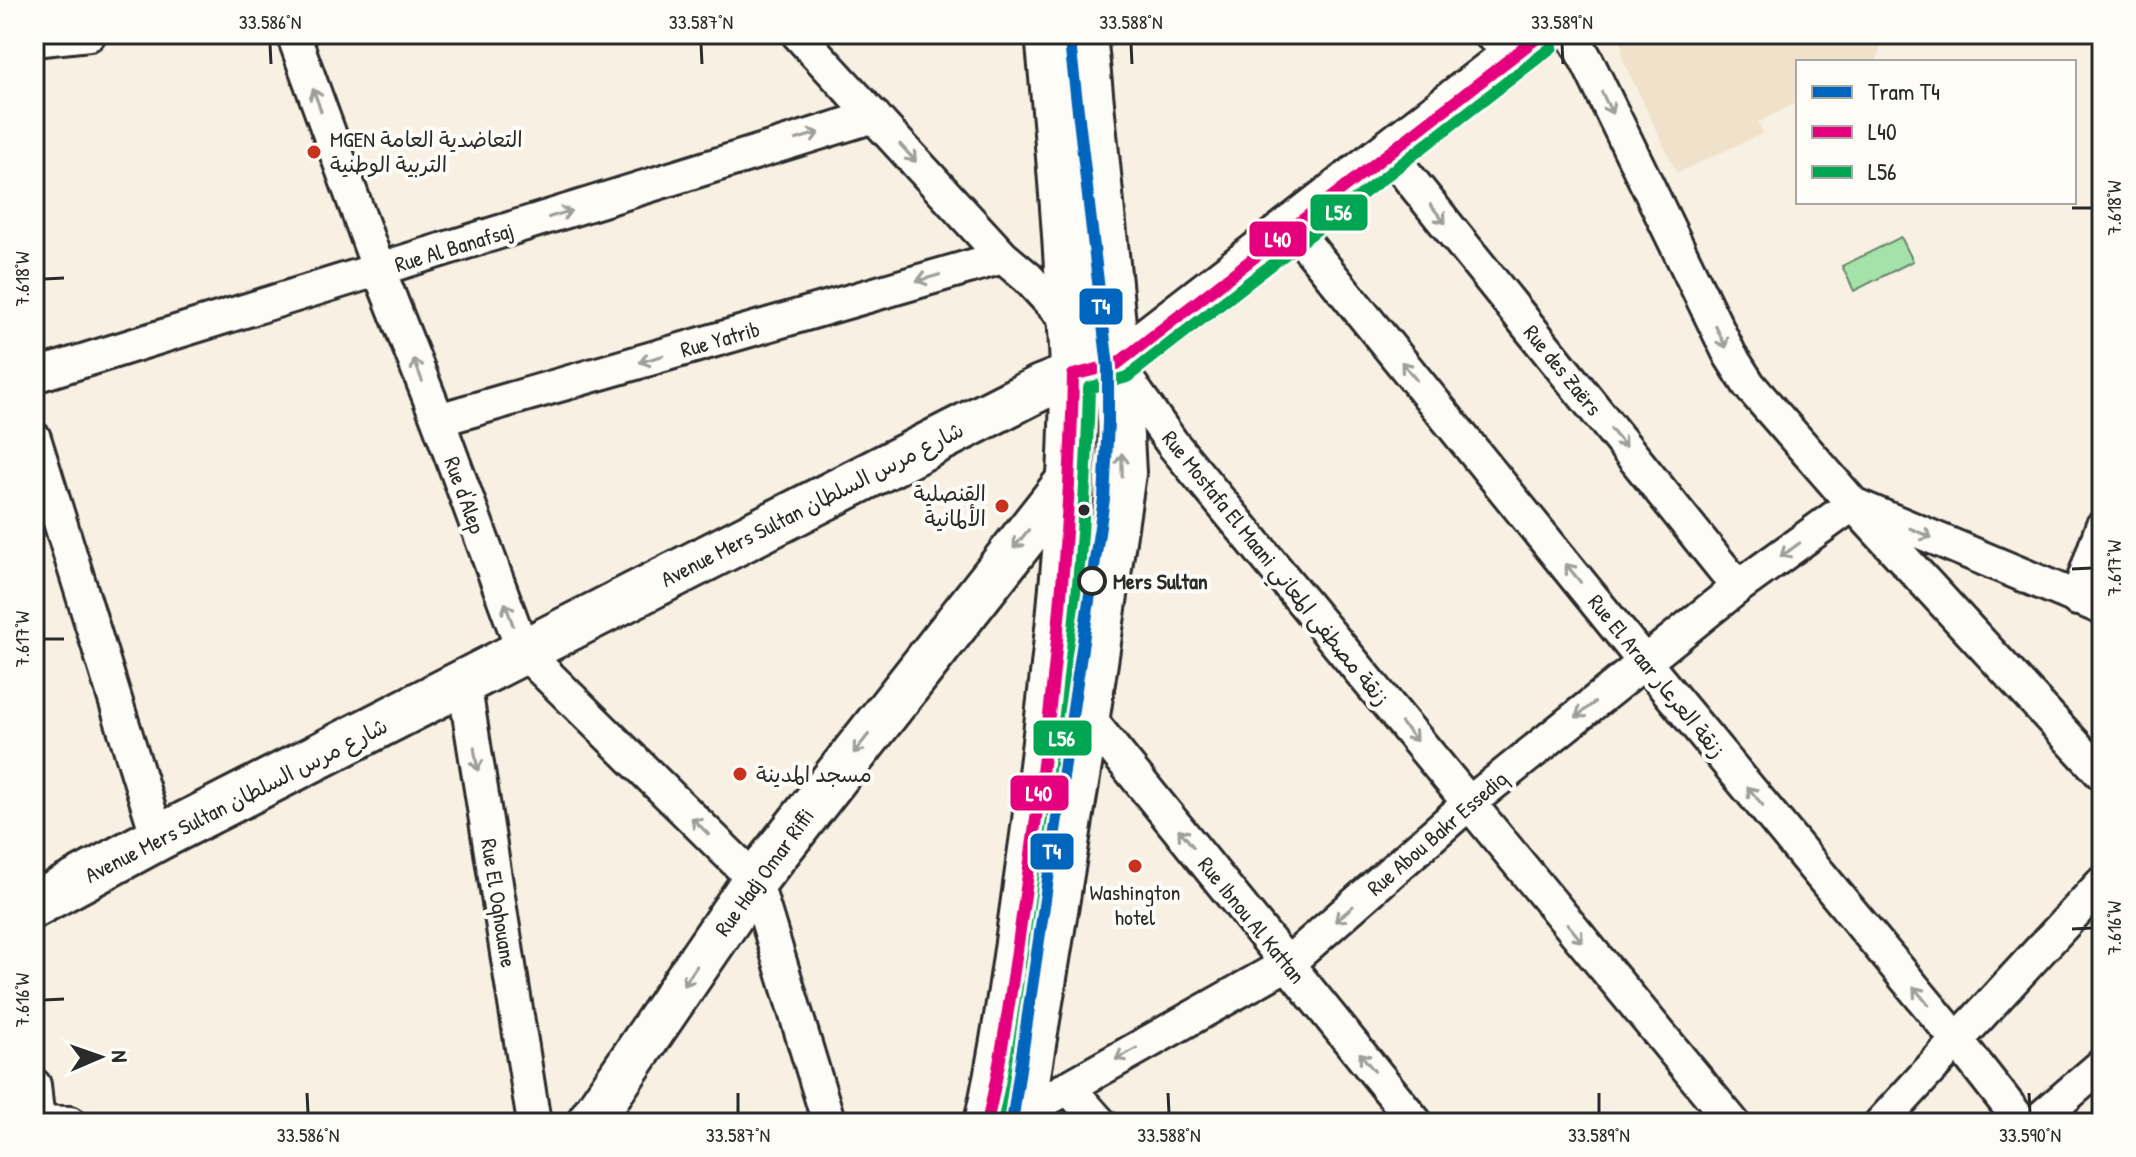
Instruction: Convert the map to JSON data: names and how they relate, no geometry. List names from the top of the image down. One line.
{"streets":{"street":["Rue Al Banafsaj","Rue Yatrib","Rue des Zaërs","Rue d'Alep","Avenue Mers Sultan شارع مرس السلطان","Rue Mostafa El Maani زنقة مصطفى المعاني","Rue El Araar زنقة العرعار","Rue Abou Bakr Essediq","Rue Hadj Omar Riffi","Rue El Oqhouane","Rue Ibnou Al Kattan"]},"crossings":[["Rue Al Banafsaj","Rue d'Alep"],["Rue Al Banafsaj","Rue Mostafa El Maani زنقة مصطفى المعاني"],["Rue Yatrib","Rue d'Alep"],["Rue Yatrib","Rue Mostafa El Maani زنقة مصطفى المعاني"],["Rue des Zaërs","Avenue Mers Sultan شارع مرس السلطان"],["Rue des Zaërs","Rue Abou Bakr Essediq"],["Rue d'Alep","Avenue Mers Sultan شارع مرس السلطان"],["Rue d'Alep","Rue Hadj Omar Riffi"],["Avenue Mers Sultan شارع مرس السلطان","Rue Mostafa El Maani زنقة مصطفى المعاني"],["Avenue Mers Sultan شارع مرس السلطان","Rue El Araar زنقة العرعار"],["Avenue Mers Sultan شارع مرس السلطان","Rue El Oqhouane"],["Rue Mostafa El Maani زنقة مصطفى المعاني","Rue Abou Bakr Essediq"],["Rue El Araar زنقة العرعار","Rue Abou Bakr Essediq"],["Rue Abou Bakr Essediq","Rue Ibnou Al Kattan"]],"one_way":["Rue Al Banafsaj","Rue Yatrib","Rue d'Alep","Rue Mostafa El Maani زنقة مصطفى المعاني","Rue Abou Bakr Essediq","Rue Ibnou Al Kattan"],"places":["MGEN التعاضدية العامة التربية الوطنية","القنصلية الألمانية","Mers Sultan","مسجد المدينة","Washington hotel"],"lines":["tram line T4","transit line L40","transit line L56"],"legend":["Tram T4","L40","L56"],"north":"right","coordinates":["33.586°N","33.587°N","33.588°N","33.589°N","7.618°W","7.617°W","7.616°W","33.590°N"]}
